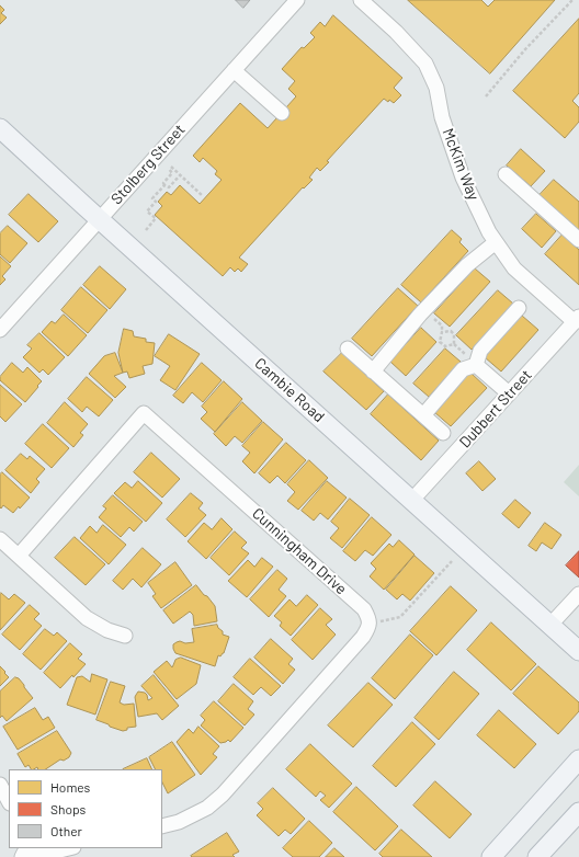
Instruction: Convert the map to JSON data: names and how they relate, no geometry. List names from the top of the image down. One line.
{"streets":{"main road":["Cambie Road"],"street":["Stolberg Street","McKim Way","Dubbert Street","Cunningham Drive"]},"crossings":[["Stolberg Street","Cambie Road"],["McKim Way","Dubbert Street"],["Cambie Road","Dubbert Street"]],"legend":["Homes","Shops","Other"]}
